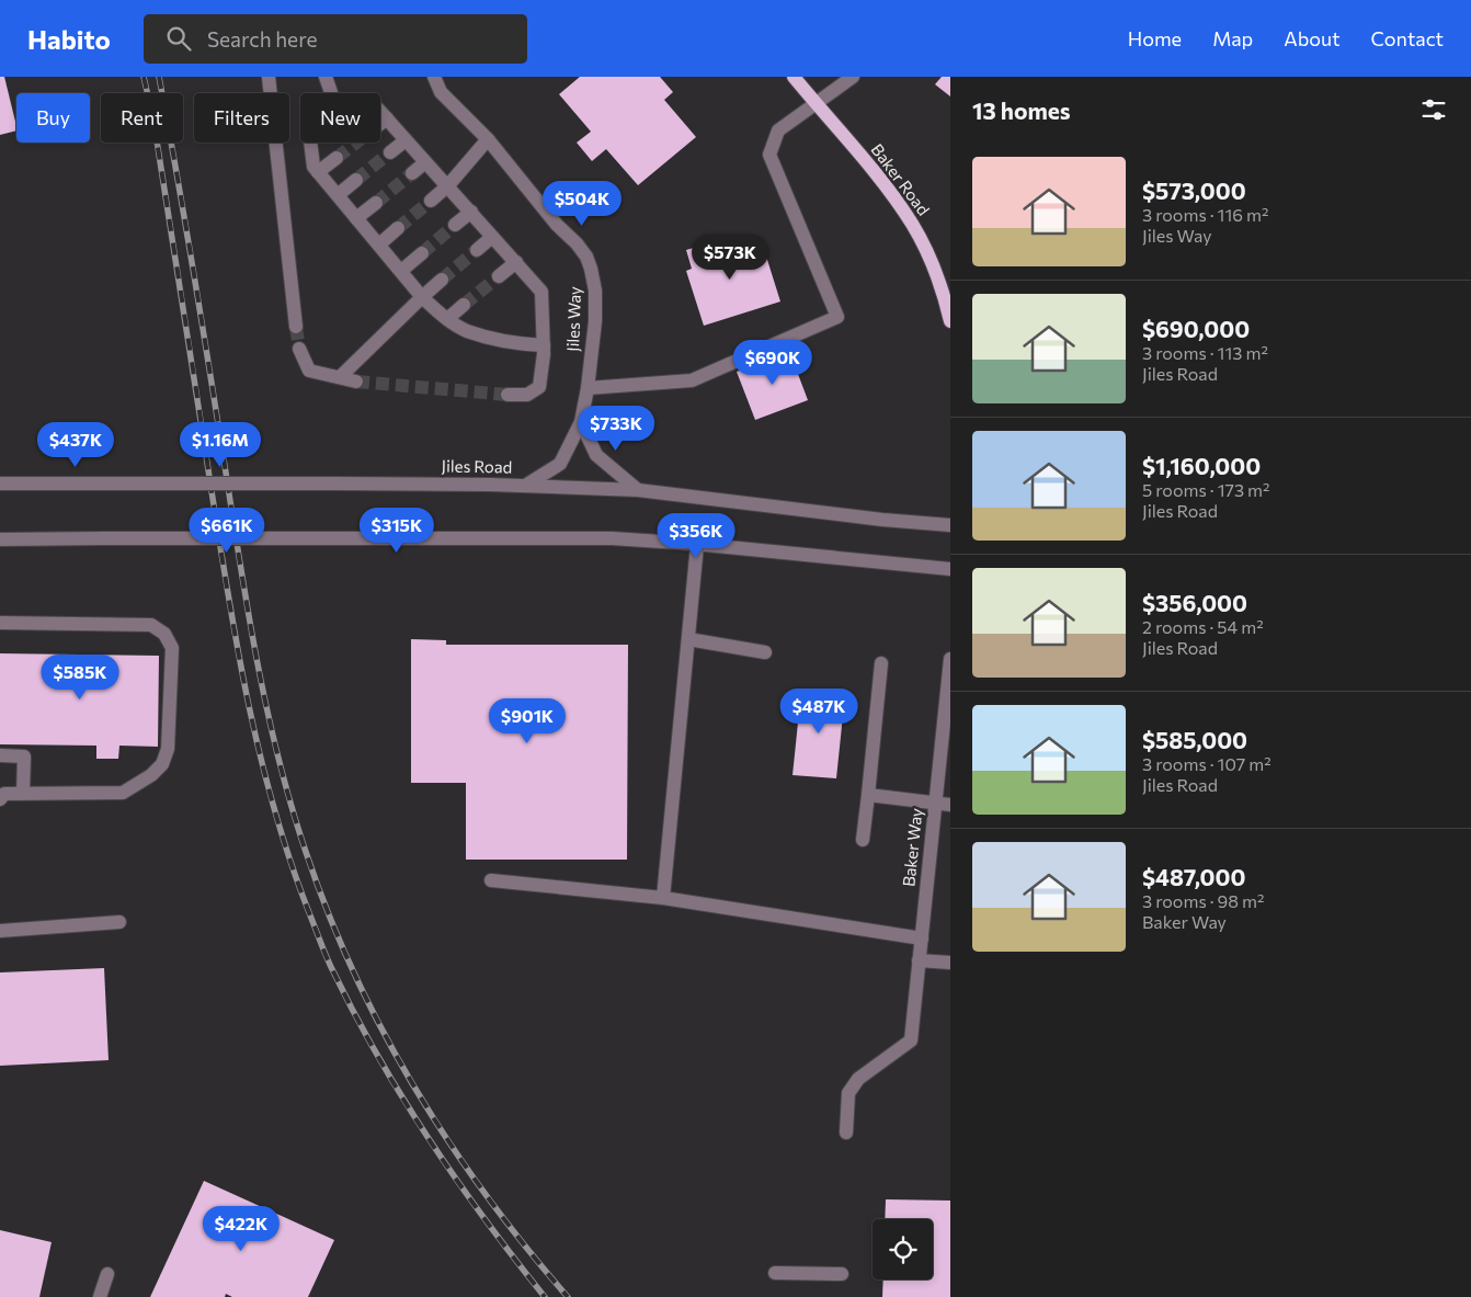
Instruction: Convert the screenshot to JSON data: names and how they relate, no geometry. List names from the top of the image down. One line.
{"streets":{"main road":["Baker Road"],"street":["Jiles Way","Jiles Road","Baker Way"]},"crossings":[["Jiles Way","Jiles Road"]],"page":{"header":"Habito","search":"Search here","nav":["Home","Map","About","Contact"],"heading":"13 homes","chip":["Buy","Rent","Filters","New"],"list":[{"name":"$573,000","note":"3 rooms · 116 m² · Jiles Way"},{"name":"$690,000","note":"3 rooms · 113 m² · Jiles Road"},{"name":"$1,160,000","note":"5 rooms · 173 m² · Jiles Road"},{"name":"$356,000","note":"2 rooms · 54 m² · Jiles Road"},{"name":"$585,000","note":"3 rooms · 107 m² · Jiles Road"},{"name":"$487,000","note":"3 rooms · 98 m² · Baker Way"}],"price":["$504K","$573K","$690K","$733K","$437K","$1.16M","$661K","$315K","$356K","$585K","$487K","$901K","$422K"]}}
